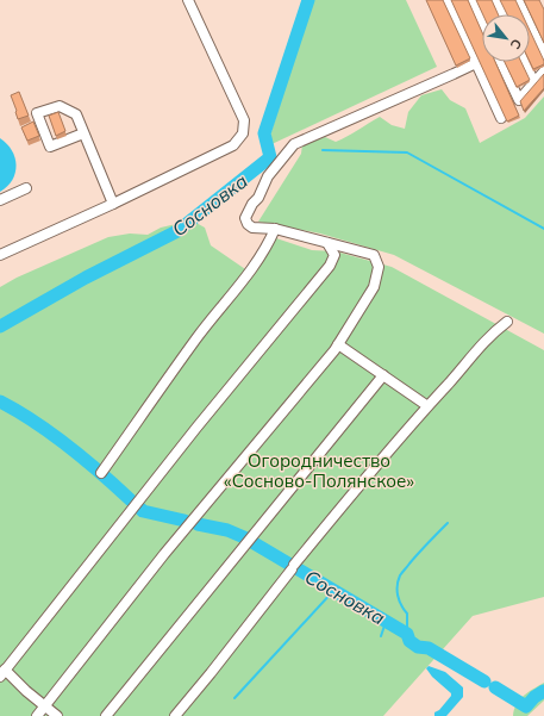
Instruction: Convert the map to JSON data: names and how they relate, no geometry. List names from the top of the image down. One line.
{"water":["Сосновка"],"parks":["Огородничество «Сосново-Полянское»"],"north":"bottom right"}
